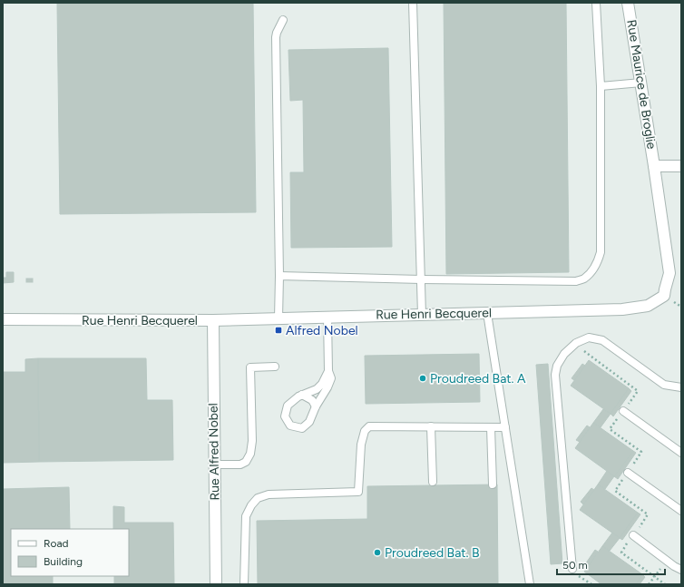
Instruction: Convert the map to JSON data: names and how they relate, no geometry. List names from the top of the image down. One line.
{"streets":{"street":["Rue Maurice de Broglie","Rue Henri Becquerel","Rue Alfred Nobel"]},"crossings":[["Rue Maurice de Broglie","Rue Henri Becquerel"],["Rue Henri Becquerel","Rue Alfred Nobel"]],"places":{"transit":["Alfred Nobel"],"other":["Proudreed Bat. A","Proudreed Bat. B"]},"legend":["Road","Building"],"scale_bar":"50 m"}
